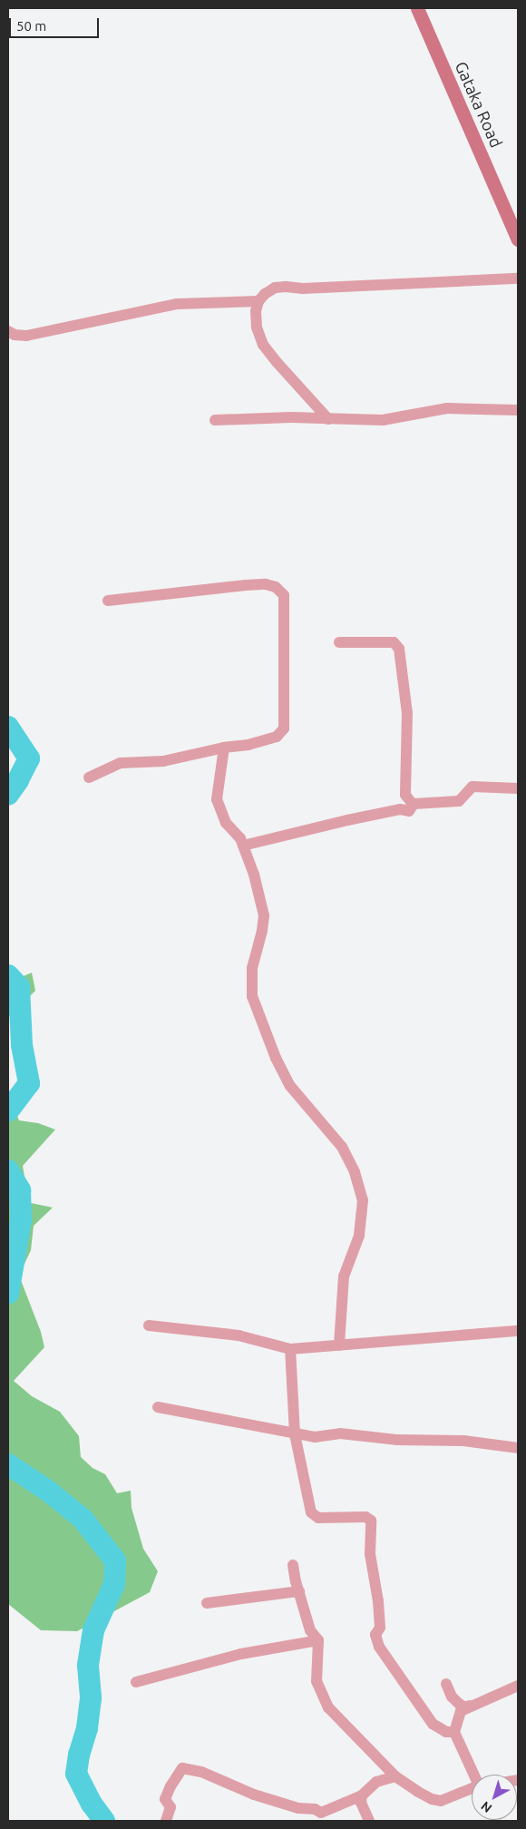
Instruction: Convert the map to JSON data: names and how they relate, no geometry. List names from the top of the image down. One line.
{"streets":{"street":["Gataka Road"]},"scale_bar":"50 m","north":"bottom left"}
